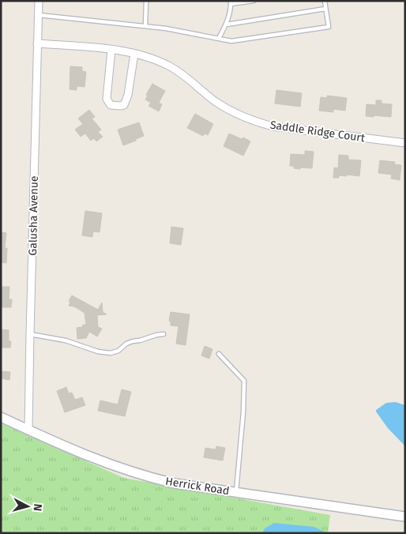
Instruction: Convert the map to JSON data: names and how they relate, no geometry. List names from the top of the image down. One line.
{"streets":{"street":["Saddle Ridge Court","Galusha Avenue","Herrick Road"]},"crossings":[["Saddle Ridge Court","Galusha Avenue"],["Galusha Avenue","Herrick Road"]],"north":"right"}
